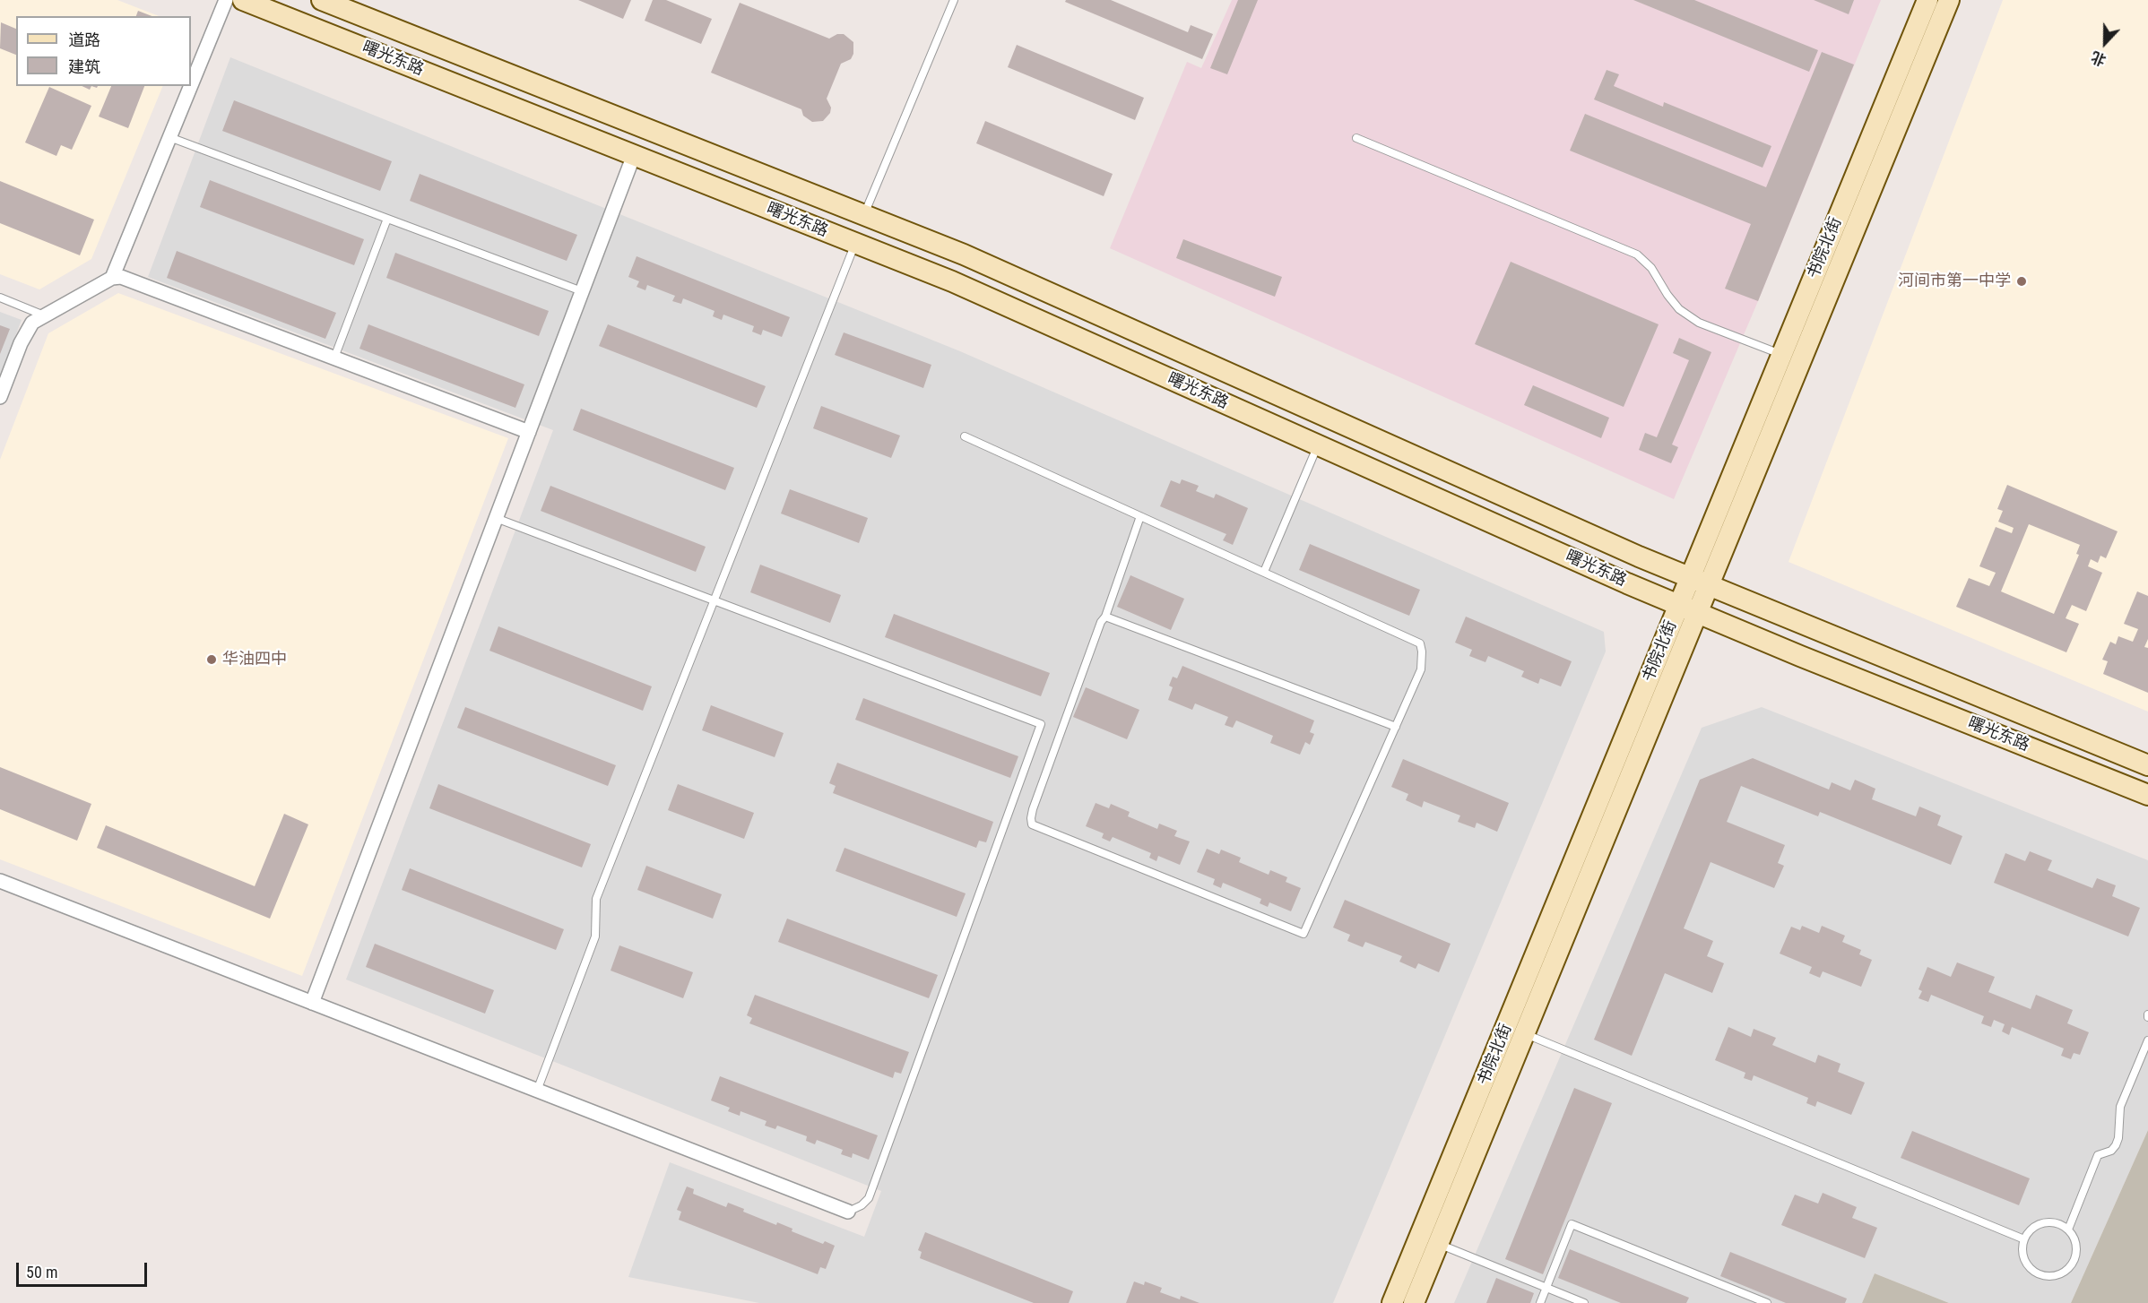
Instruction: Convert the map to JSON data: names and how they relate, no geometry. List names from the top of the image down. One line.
{"streets":{"main road":["曙光东路","书院北街"]},"crossings":[["曙光东路","书院北街"]],"places":["河间市第一中学","华油四中"],"legend":["道路","建筑"],"scale_bar":"50 m","north":"bottom"}
